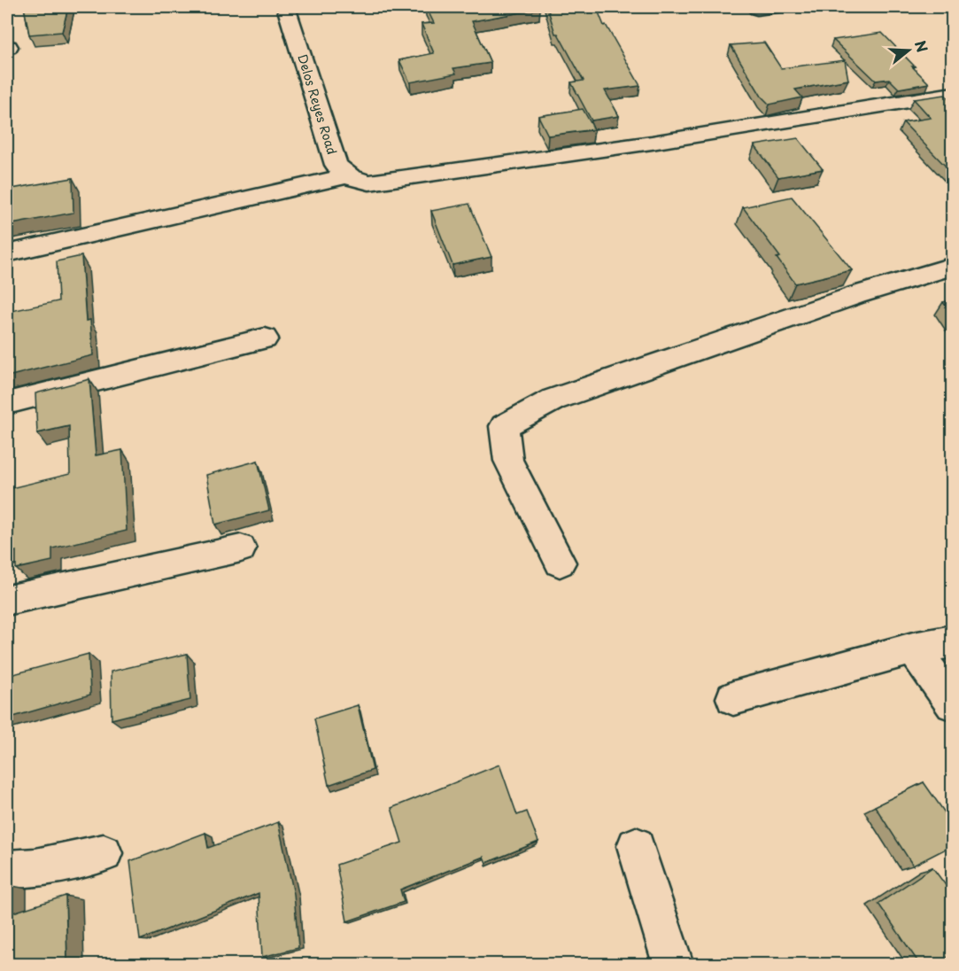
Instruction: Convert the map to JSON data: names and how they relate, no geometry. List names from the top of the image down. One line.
{"streets":{"street":["Delos Reyes Road"]},"north":"right"}
